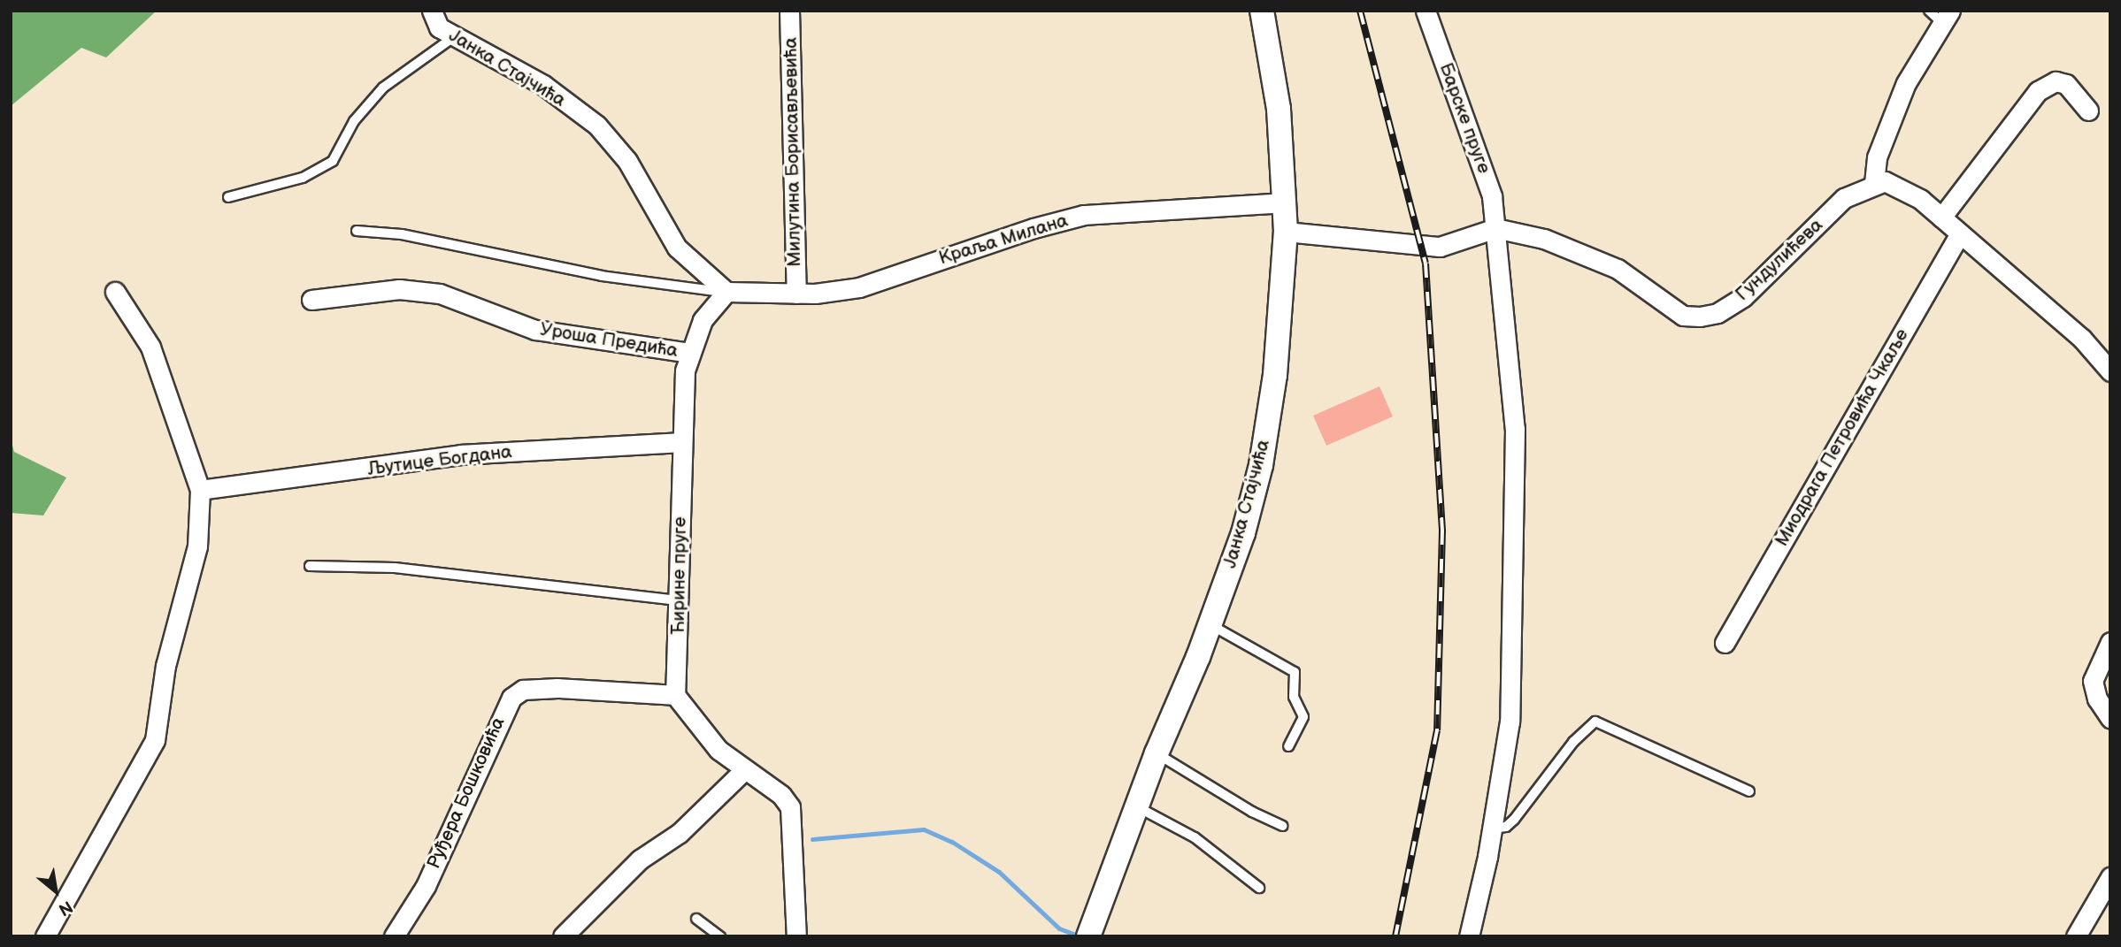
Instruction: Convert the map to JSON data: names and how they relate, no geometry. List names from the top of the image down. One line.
{"streets":{"street":["Јанка Стајчића","Барске пруге","Милутина Борисављевића","Краља Милана","Гундулићева","Уроша Предића","Миодрага Петровића Чкаље","Љутице Богдана","Ћирине пруге","Руђера Бошковића"]},"crossings":[["Јанка Стајчића","Краља Милана"],["Јанка Стајчића","Ћирине пруге"],["Барске пруге","Гундулићева"],["Милутина Борисављевића","Краља Милана"],["Краља Милана","Ћирине пруге"],["Уроша Предића","Ћирине пруге"],["Љутице Богдана","Ћирине пруге"],["Ћирине пруге","Руђера Бошковића"]],"north":"bottom right"}
